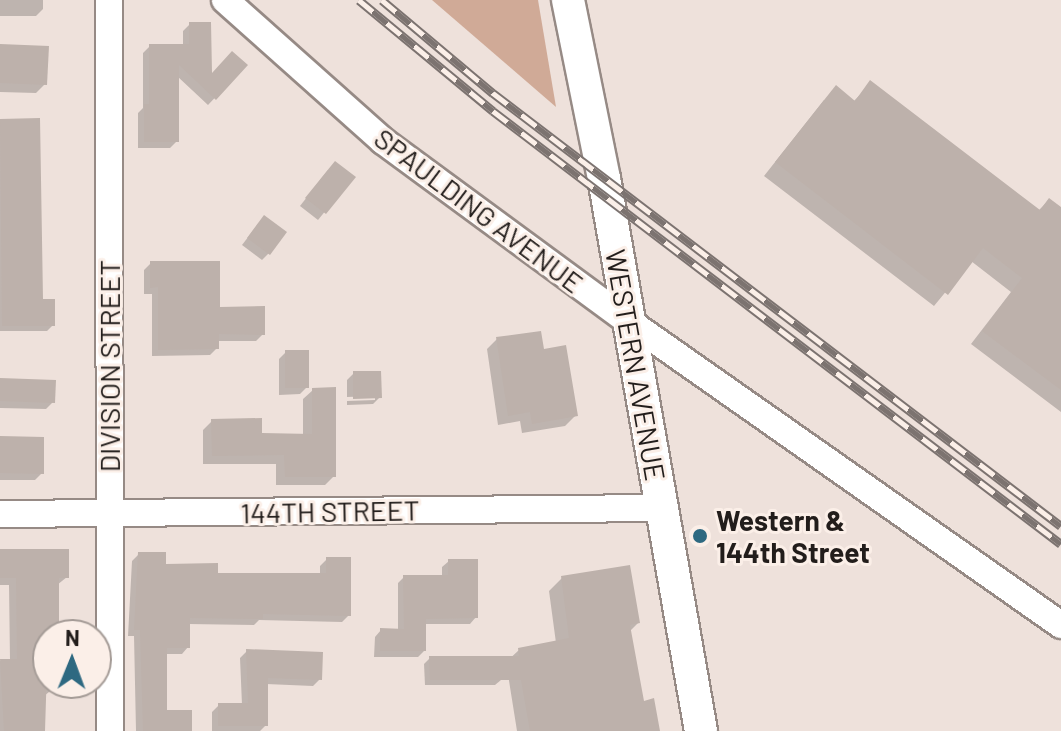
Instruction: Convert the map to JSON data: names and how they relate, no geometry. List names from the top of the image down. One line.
{"streets":{"main road":["WESTERN AVENUE"],"street":["SPAULDING AVENUE","DIVISION STREET","144TH STREET"]},"crossings":[["SPAULDING AVENUE","WESTERN AVENUE"],["WESTERN AVENUE","144TH STREET"],["DIVISION STREET","144TH STREET"]],"places":["Western & 144th Street"],"north":"top"}
